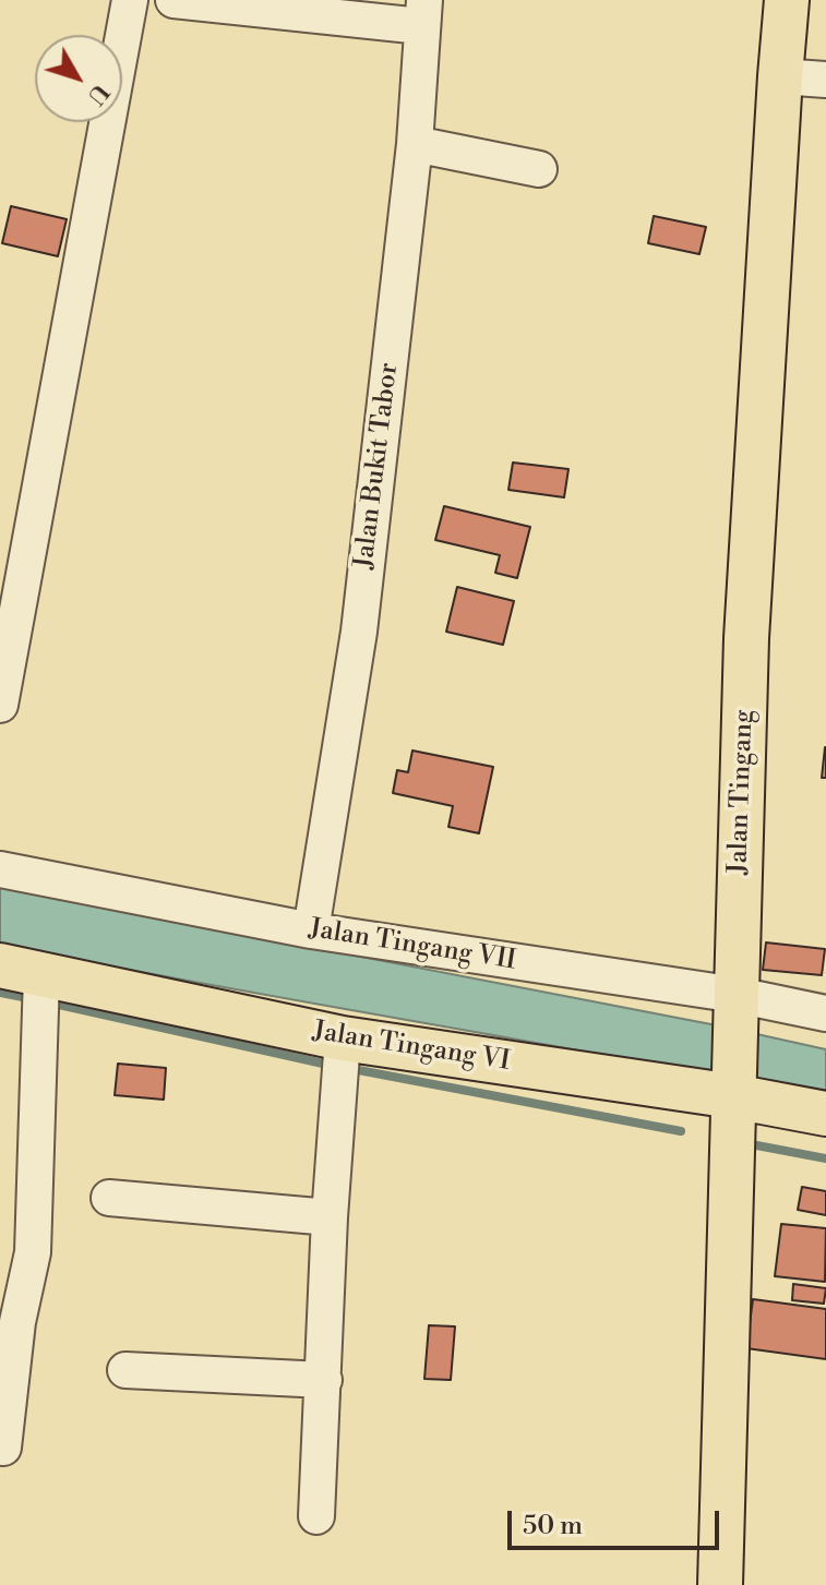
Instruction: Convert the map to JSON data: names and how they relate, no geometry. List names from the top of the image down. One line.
{"streets":{"main road":["Jalan Tingang","Jalan Tingang VI"],"street":["Jalan Bukit Tabor","Jalan Tingang VII"]},"crossings":[["Jalan Bukit Tabor","Jalan Tingang VII"],["Jalan Tingang","Jalan Tingang VII"],["Jalan Tingang","Jalan Tingang VI"]],"scale_bar":"50 m","north":"bottom right"}
